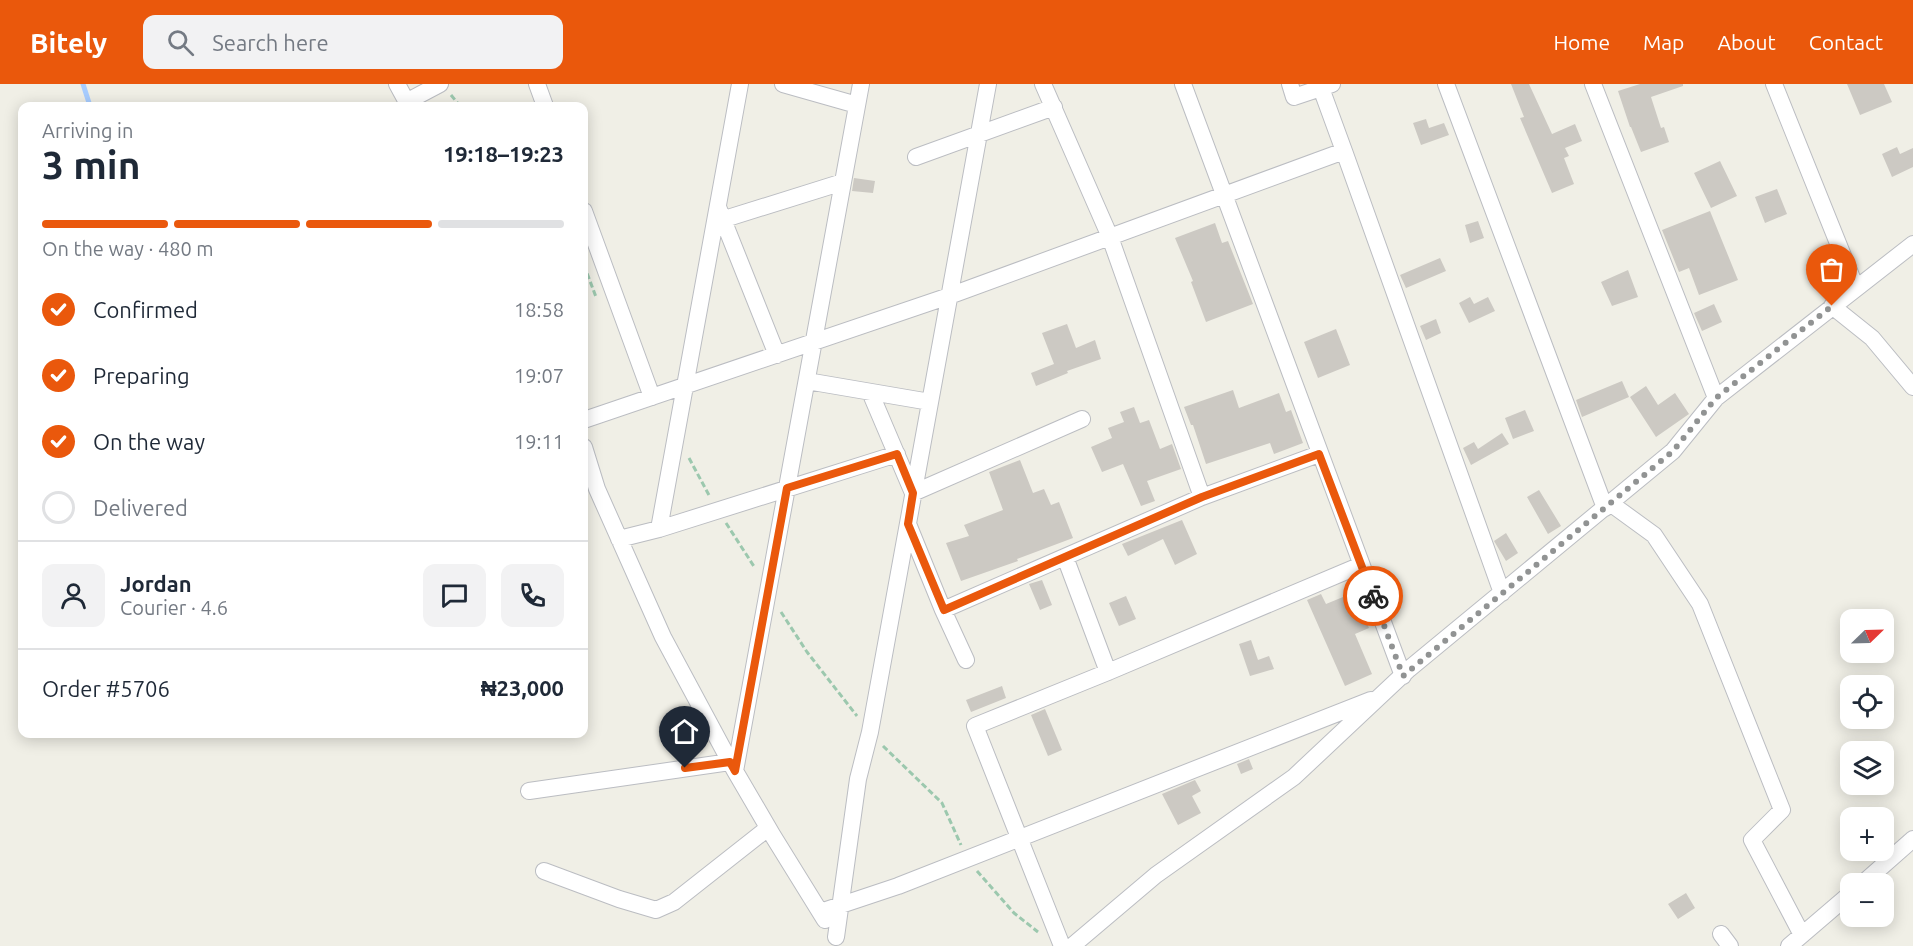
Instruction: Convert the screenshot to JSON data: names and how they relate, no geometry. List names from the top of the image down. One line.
{"north":"top right","page":{"header":"Bitely","search":"Search here","nav":["Home","Map","About","Contact"],"heading":["3 min","Arriving in","19:18–19:23"],"panel":["Jordan","Courier · 4.6","Order #5706","₦23,000"],"bar":"On the way · 480 m","list":[["Confirmed","18:58"],["Preparing","19:07"],["On the way","19:11"],"Delivered"],"map_buttons":["+","−"]}}
